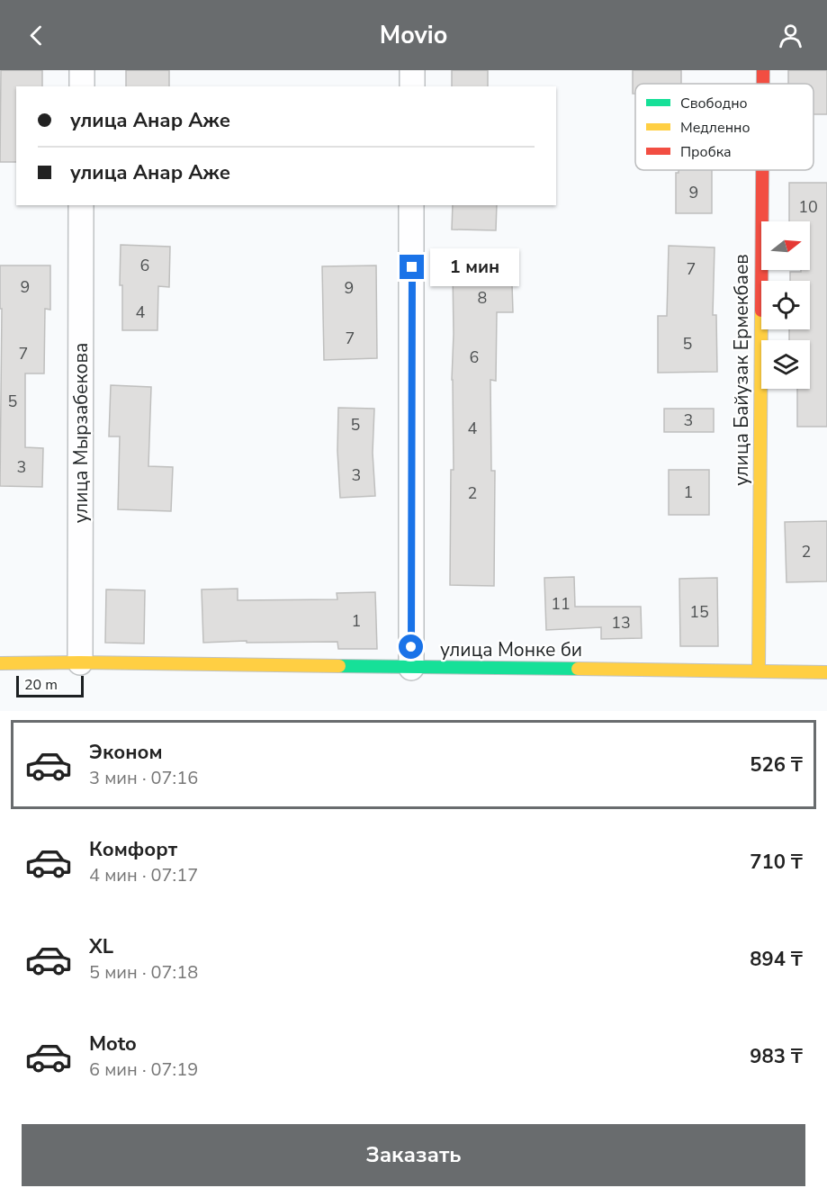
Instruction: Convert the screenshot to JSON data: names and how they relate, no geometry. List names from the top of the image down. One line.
{"streets":{"street":["улица Байузак Ермекбаев","улица Мырзабекова","улица Монке би"]},"crossings":[["улица Байузак Ермекбаев","улица Монке би"],["улица Мырзабекова","улица Монке би"]],"house_numbers":["9","10","6","7","9","9","8","4","7","5","7","6","5","3","5","4","3","3","1","2","2","11","15","1","13"],"legend":["Свободно","Медленно","Пробка"],"scale_bar":"20 m","north":"right","page":{"header":"Movio","banner":["улица Анар Аже","улица Анар Аже"],"bubble":"1 мин","scale":"20 m","list":[{"name":"Эконом","note":"3 мин · 07:16","value":"526 ₸"},{"name":"Комфорт","note":"4 мин · 07:17","value":"710 ₸"},{"name":"XL","note":"5 мин · 07:18","value":"894 ₸"},{"name":"Moto","note":"6 мин · 07:19","value":"983 ₸"}],"buttons":"Заказать"}}
